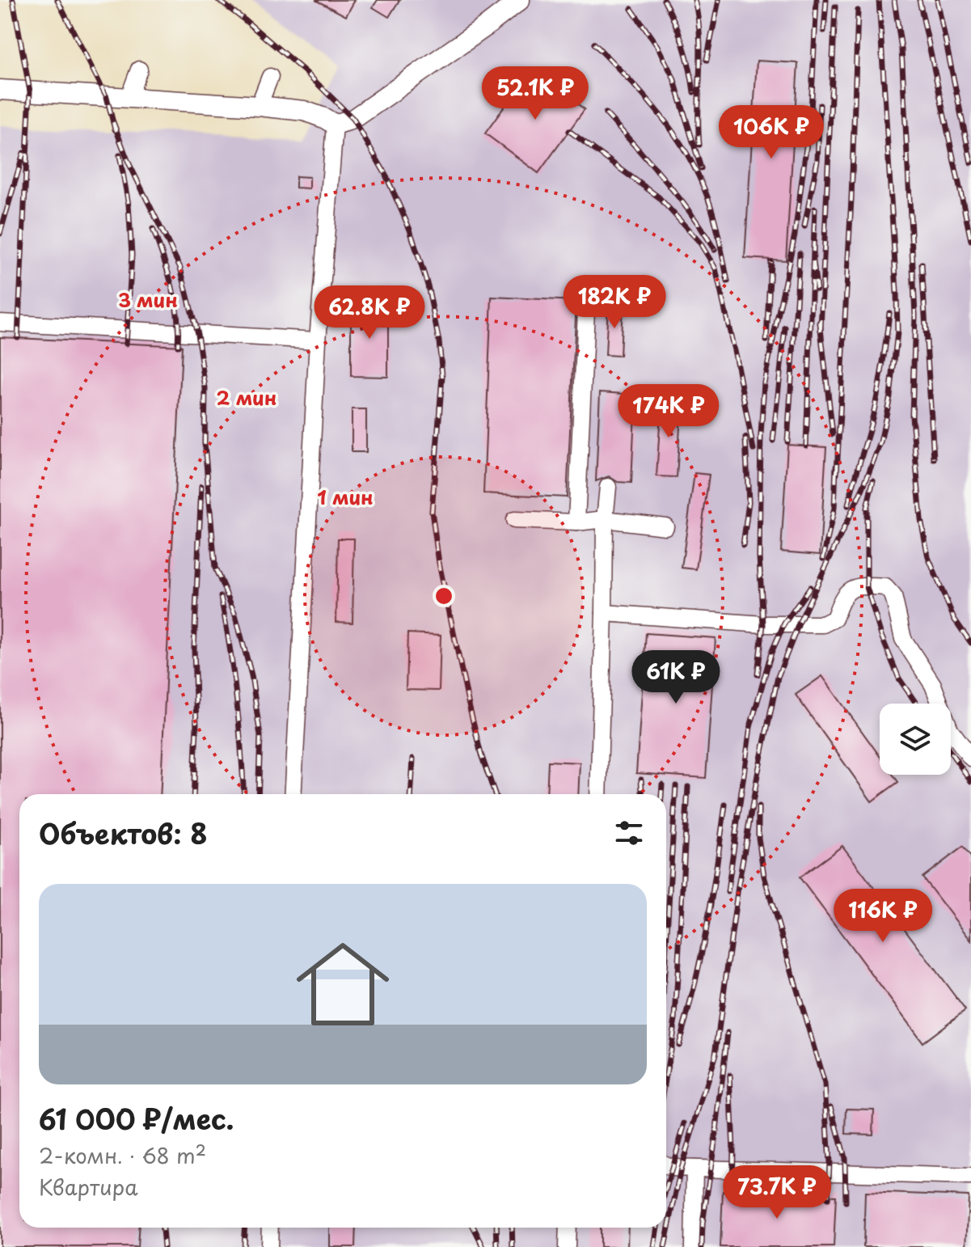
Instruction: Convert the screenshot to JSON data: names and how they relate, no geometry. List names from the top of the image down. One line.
{"page":{"price":["52.1K ₽","106K ₽","182K ₽","62.8K ₽","174K ₽","61K ₽","116K ₽","73.7K ₽"],"heading":"Объектов: 8","list":[{"name":"61 000 ₽/мес.","note":"2-комн. · 68 m² · Квартира"}]},"rings":["3 мин","2 мин","1 мин"]}
